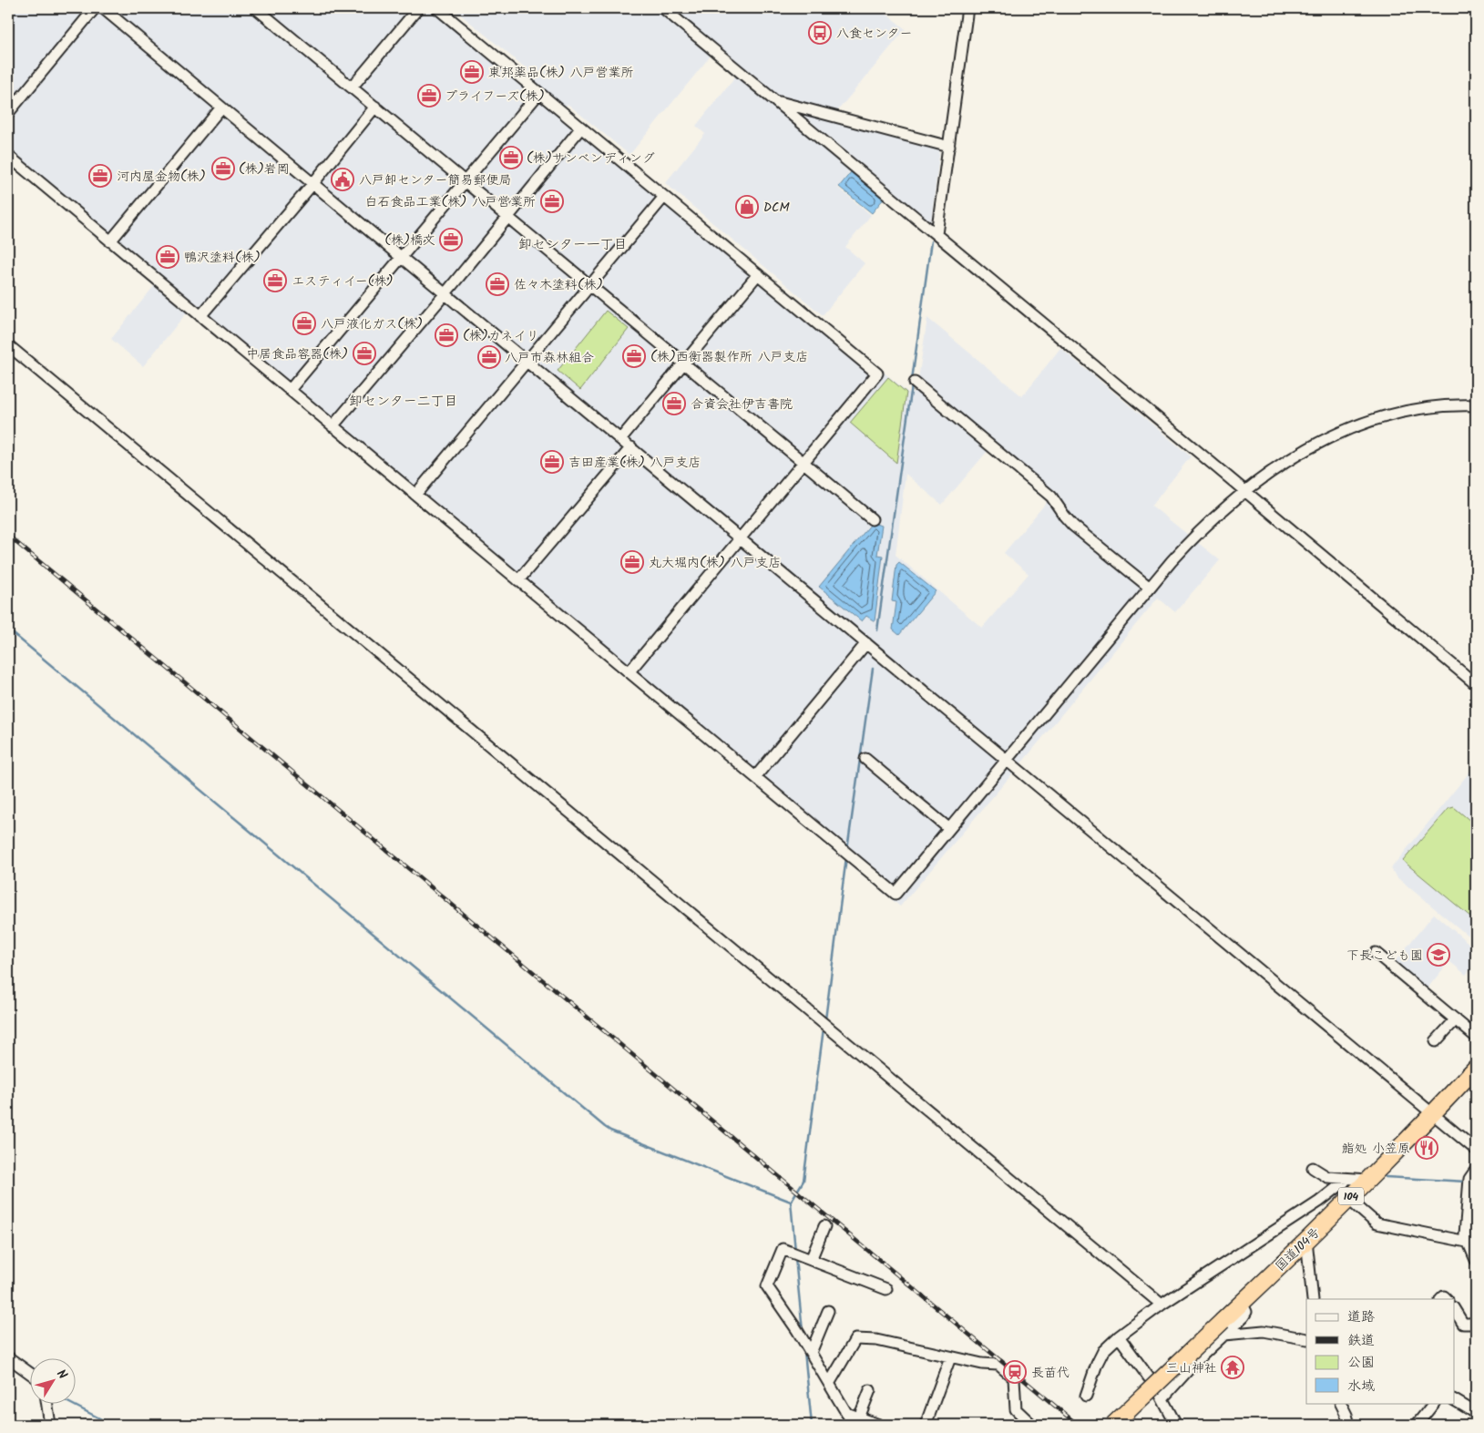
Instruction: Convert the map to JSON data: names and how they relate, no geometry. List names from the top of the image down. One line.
{"streets":{"highway":["104","国道104号"]},"districts":["卸センター一丁目","卸センター二丁目"],"places":{"bus stop":["八食センター"],"office":["東邦薬品(株) 八戸営業所","プライフーズ(株)","(株)サンベンディング","(株)岩岡","河内屋金物(株)","白石食品工業(株) 八戸営業所","(株)橋文","鴨沢塗料(株)","エスティイー(株)","佐々木塗料(株)","八戸液化ガス(株)","(株)カネイリ","中居食品容器(株)","(株)西衡器製作所 八戸支店","八戸市森林組合","合資会社伊吉書院","吉田産業(株) 八戸支店","丸大堀内(株) 八戸支店"],"public building":["八戸卸センター簡易郵便局"],"shop":["DCM"],"school or university":["下長こども園"],"restaurant":["鮨処 小笠原"],"temple":["三山神社"],"station":["長苗代"]},"legend":["道路","鉄道","公園","水域"],"north":"top right"}
